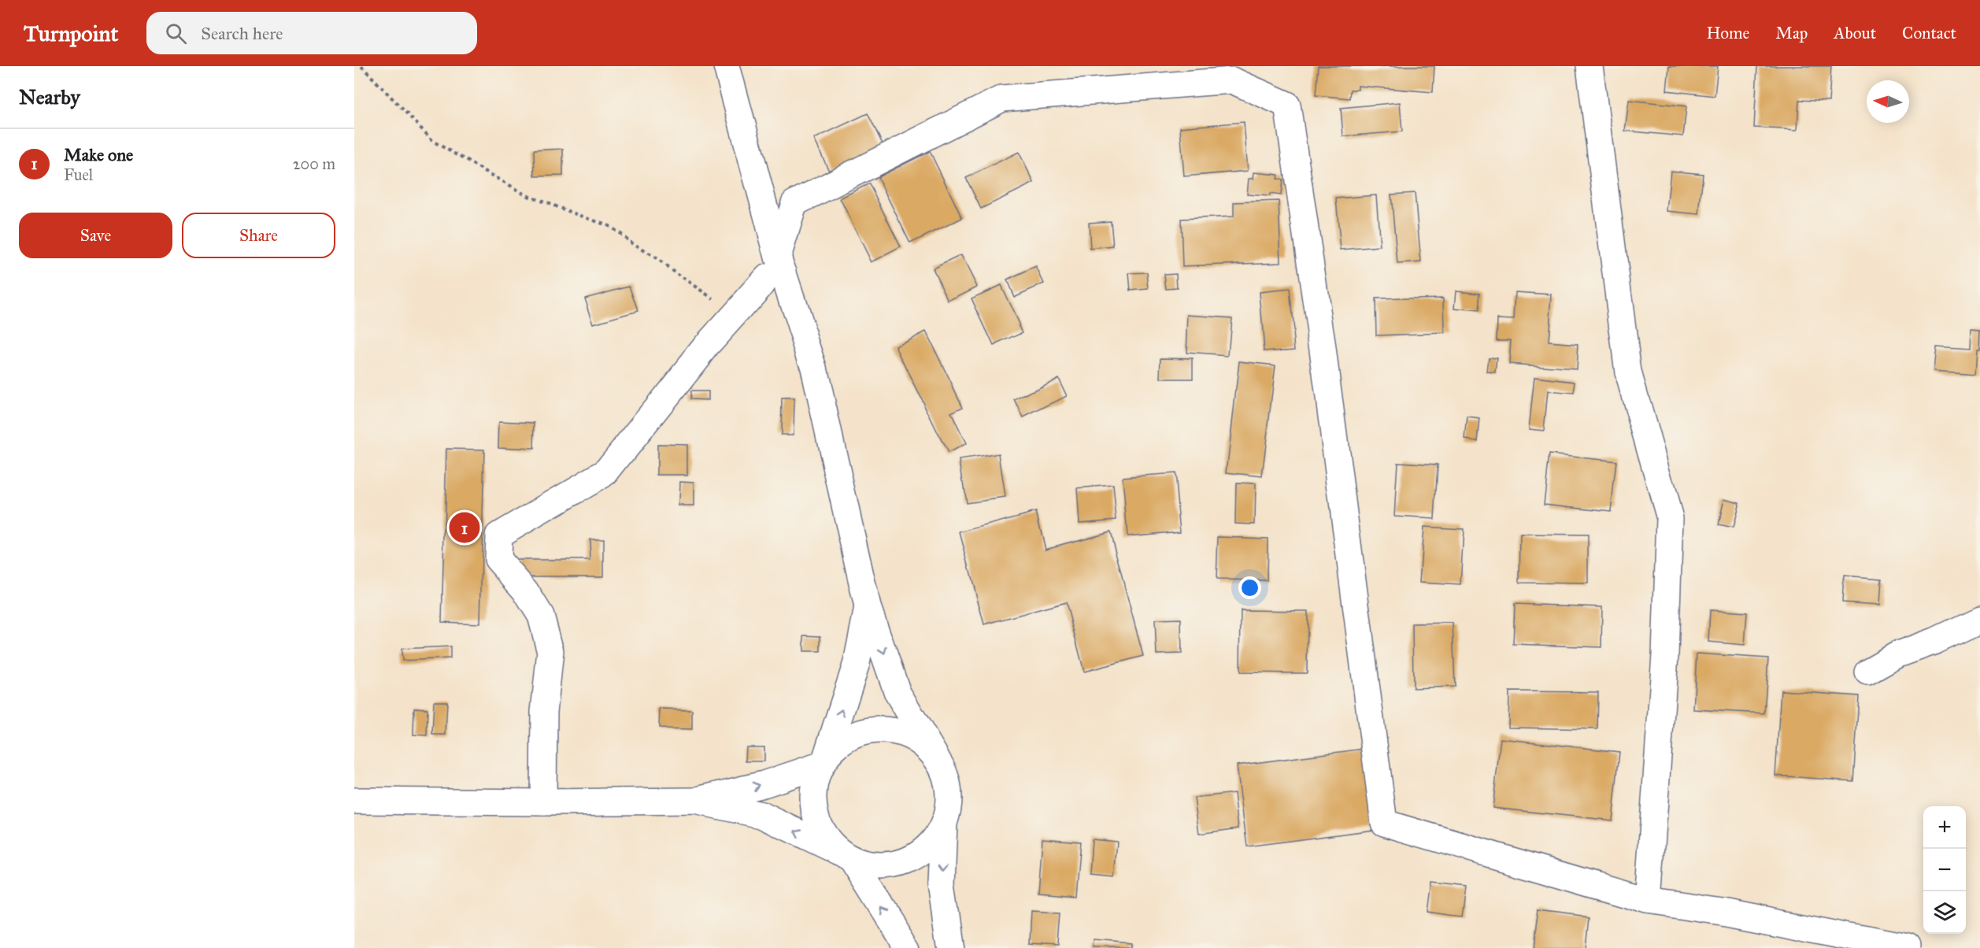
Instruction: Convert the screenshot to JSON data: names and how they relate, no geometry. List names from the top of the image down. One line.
{"north":"left","page":{"header":"Turnpoint","search":"Search here","nav":["Home","Map","About","Contact"],"heading":"Nearby","list":[{"mark":"1","name":"Make one","note":"Fuel","value":"200 m"}],"buttons":["Save","Share"],"pins":"1","map_buttons":["+","−"]}}
